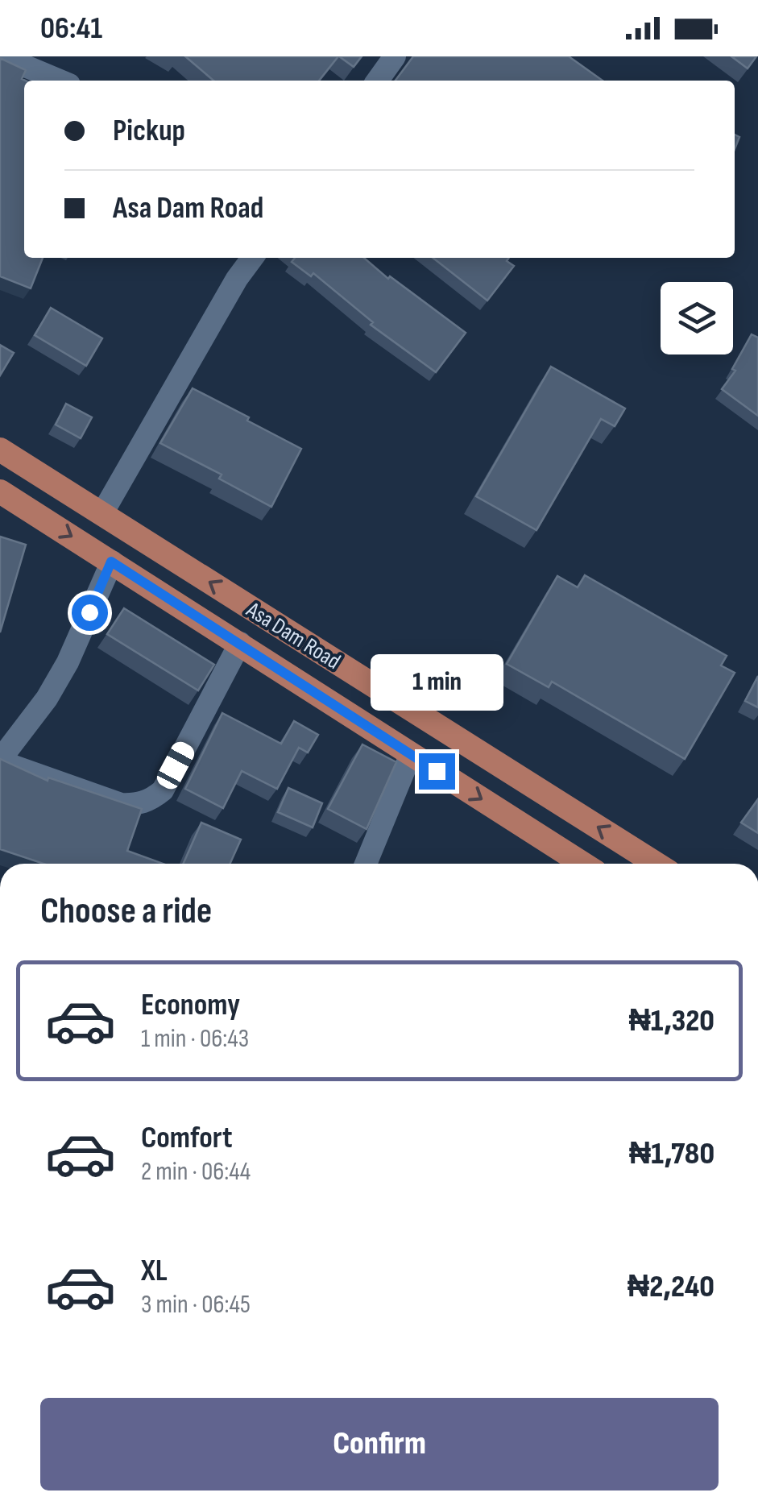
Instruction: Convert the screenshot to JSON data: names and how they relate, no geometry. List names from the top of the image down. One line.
{"streets":{"main road":["Asa Dam Road"]},"page":{"status":"06:41","banner":["Pickup","Asa Dam Road"],"bubble":"1 min","heading":"Choose a ride","list":[{"name":"Economy","note":"1 min · 06:43","value":"₦1,320"},{"name":"Comfort","note":"2 min · 06:44","value":"₦1,780"},{"name":"XL","note":"3 min · 06:45","value":"₦2,240"}],"buttons":"Confirm"}}
